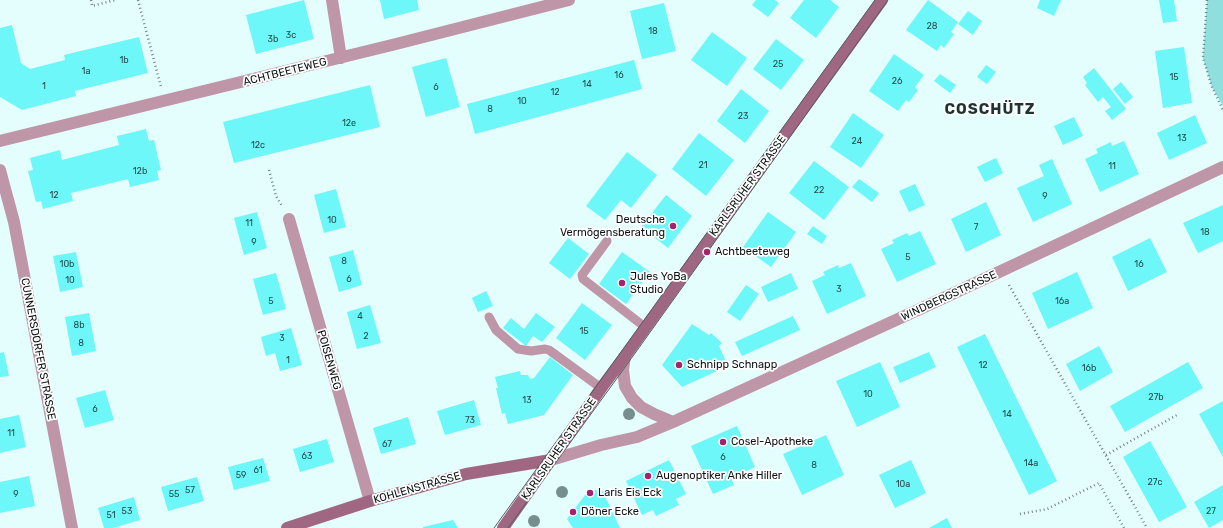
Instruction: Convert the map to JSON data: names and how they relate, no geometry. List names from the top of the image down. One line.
{"streets":{"street":["ACHTBEETEWEG","KARLSRUHER STRASSE","WINDBERGSTRASSE","CUNNERSDORFER STRASSE","POISENWEG","KOHLENSTRASSE"]},"crossings":[["KARLSRUHER STRASSE","WINDBERGSTRASSE"],["KARLSRUHER STRASSE","KOHLENSTRASSE"],["WINDBERGSTRASSE","KOHLENSTRASSE"],["POISENWEG","KOHLENSTRASSE"]],"districts":["COSCHÜTZ"],"places":["Deutsche Vermögensberatung","Achtbeeteweg","Jules YoBa Studio","Schnipp Schnapp","Cosel-Apotheke","Augenoptiker Anke Hiller","Laris Eis Eck","Döner Ecke"],"house_numbers":["28","18","3c","3b","1b","25","1a","16","15","26","14","1","6","12","10","8","23","12e","13","24","12c","21","11","12b","22","12","9","10","11","7","18","9","5","8","10b","16","6","10","3","5","16a","4","8b","15","2","3","8","1","12","16b","10","27b","13","6","14","73","11","67","63","6","14a","8","61","59","27c","10a","57","9","55","53","27","51"]}
